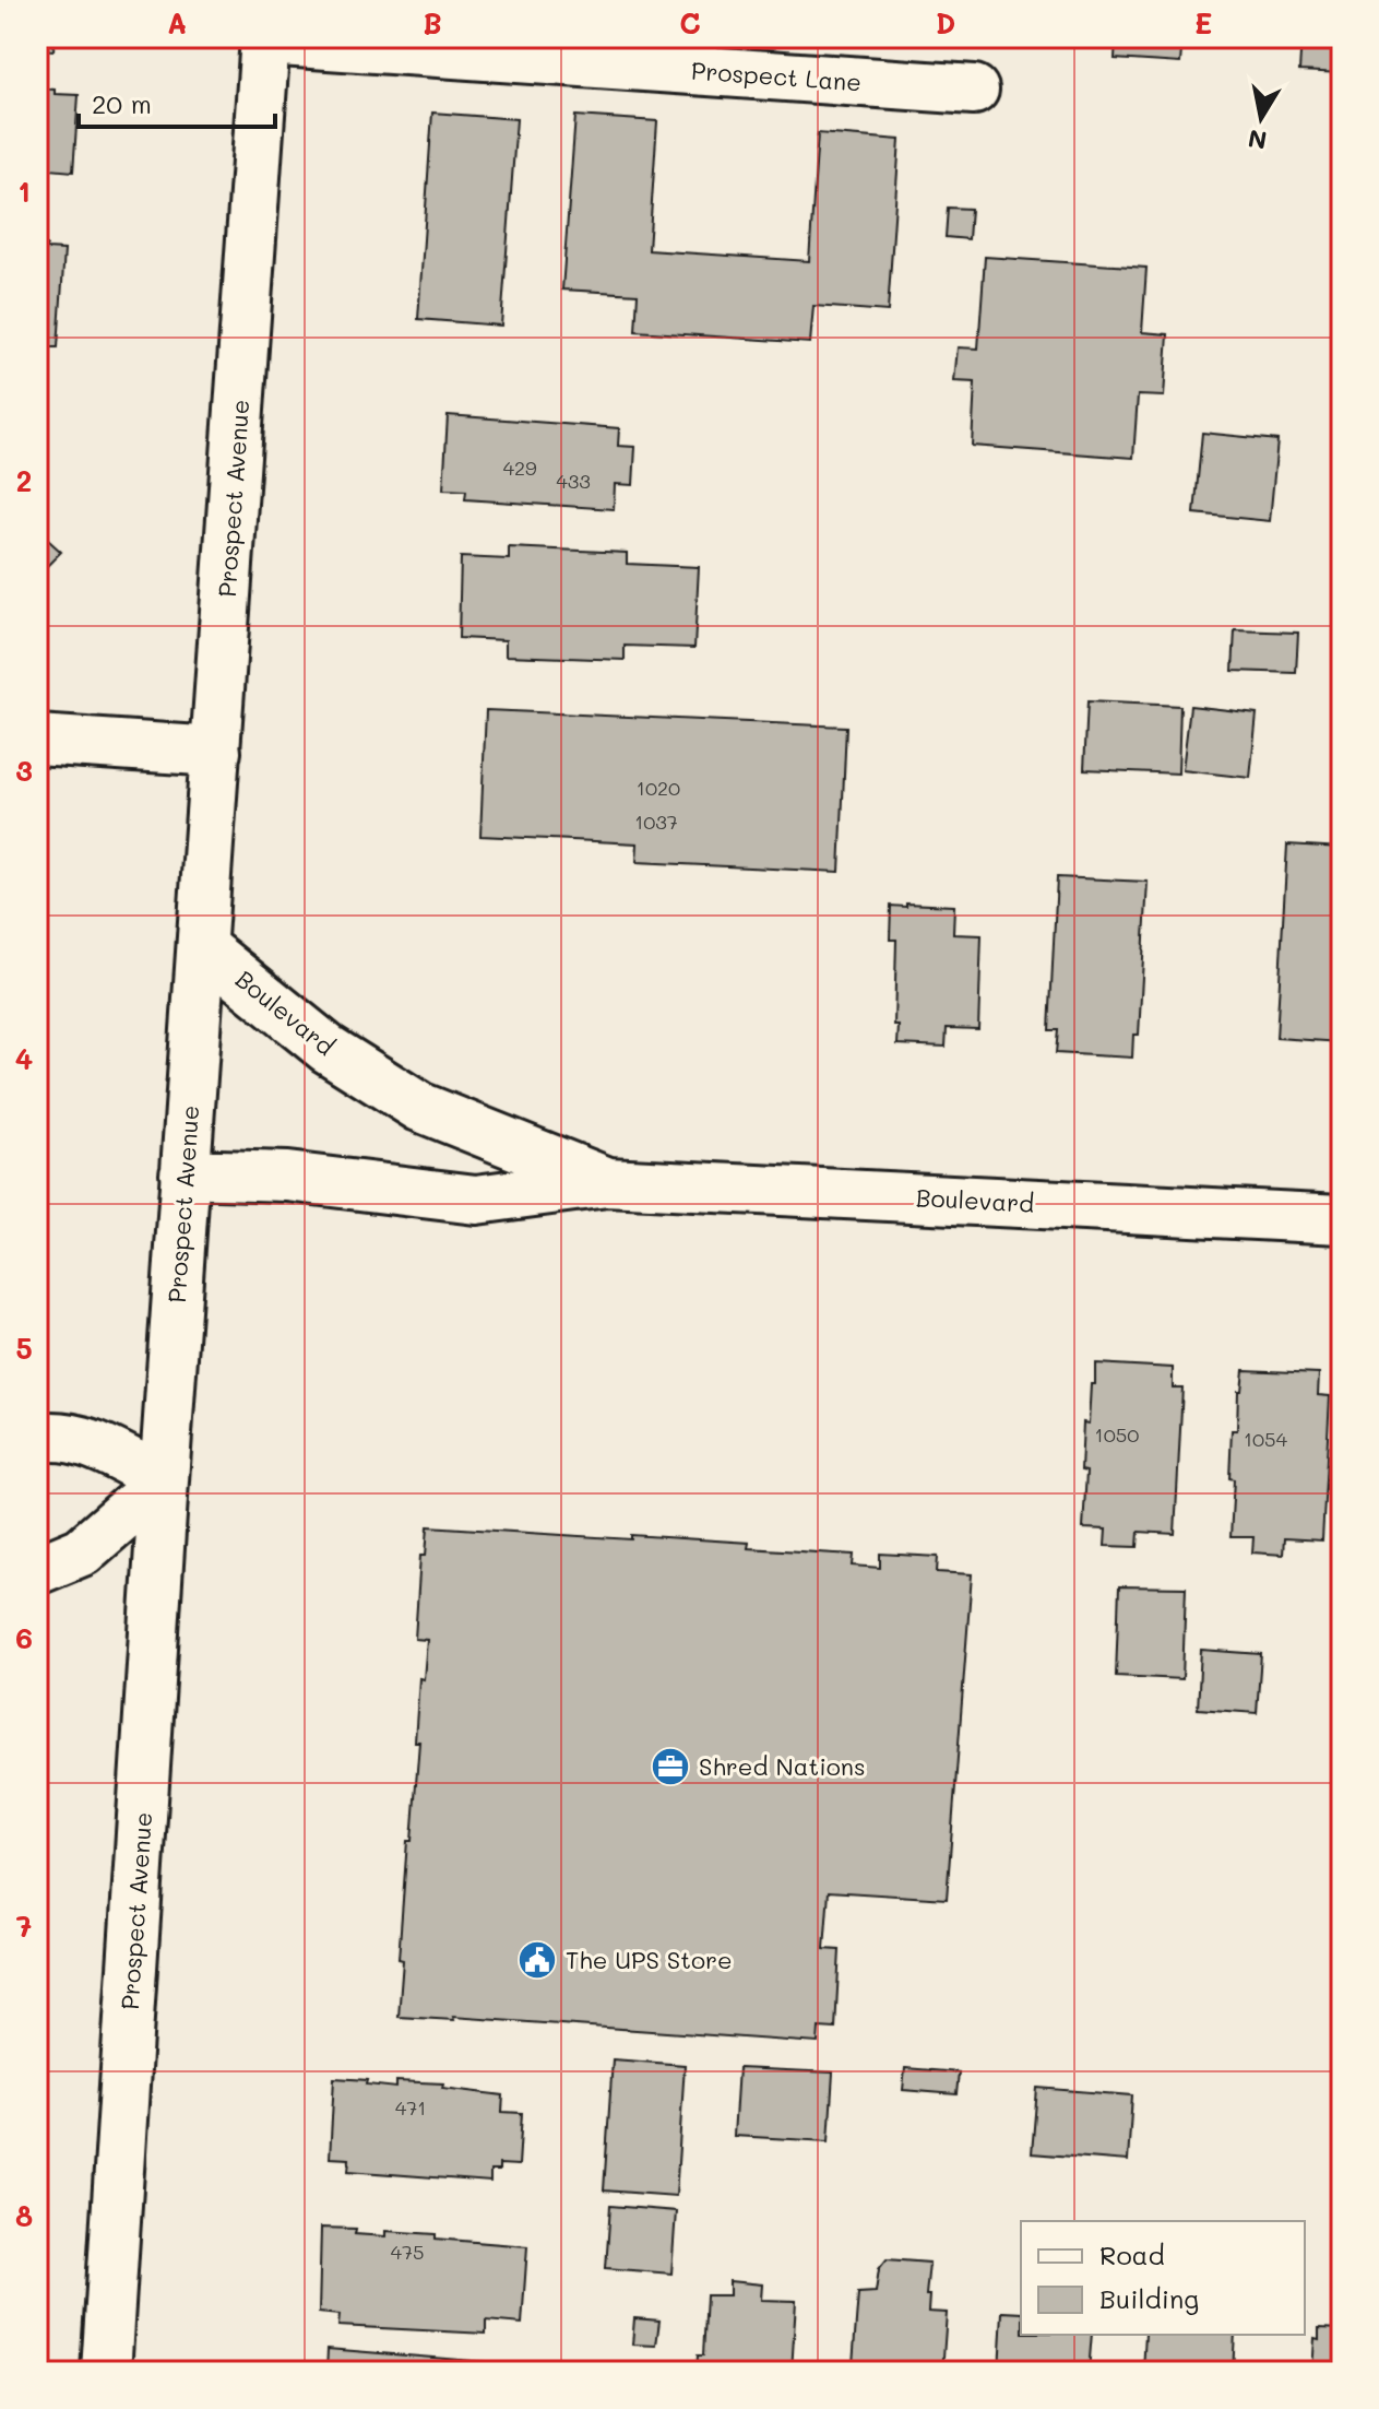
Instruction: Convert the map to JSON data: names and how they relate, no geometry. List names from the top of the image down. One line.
{"streets":{"main road":["Prospect Lane","Prospect Avenue","Boulevard"]},"crossings":[["Prospect Lane","Prospect Avenue"],["Prospect Avenue","Boulevard"]],"places":{"office":["Shred Nations"],"public building":["The UPS Store"]},"house_numbers":["429","433","1020","1037","1050","1054","471","475"],"legend":["Road","Building"],"scale_bar":"20 m","north":"bottom","grid":{"columns":["A","B","C","D","E"],"rows":["1","2","3","4","5","6","7","8"]}}
